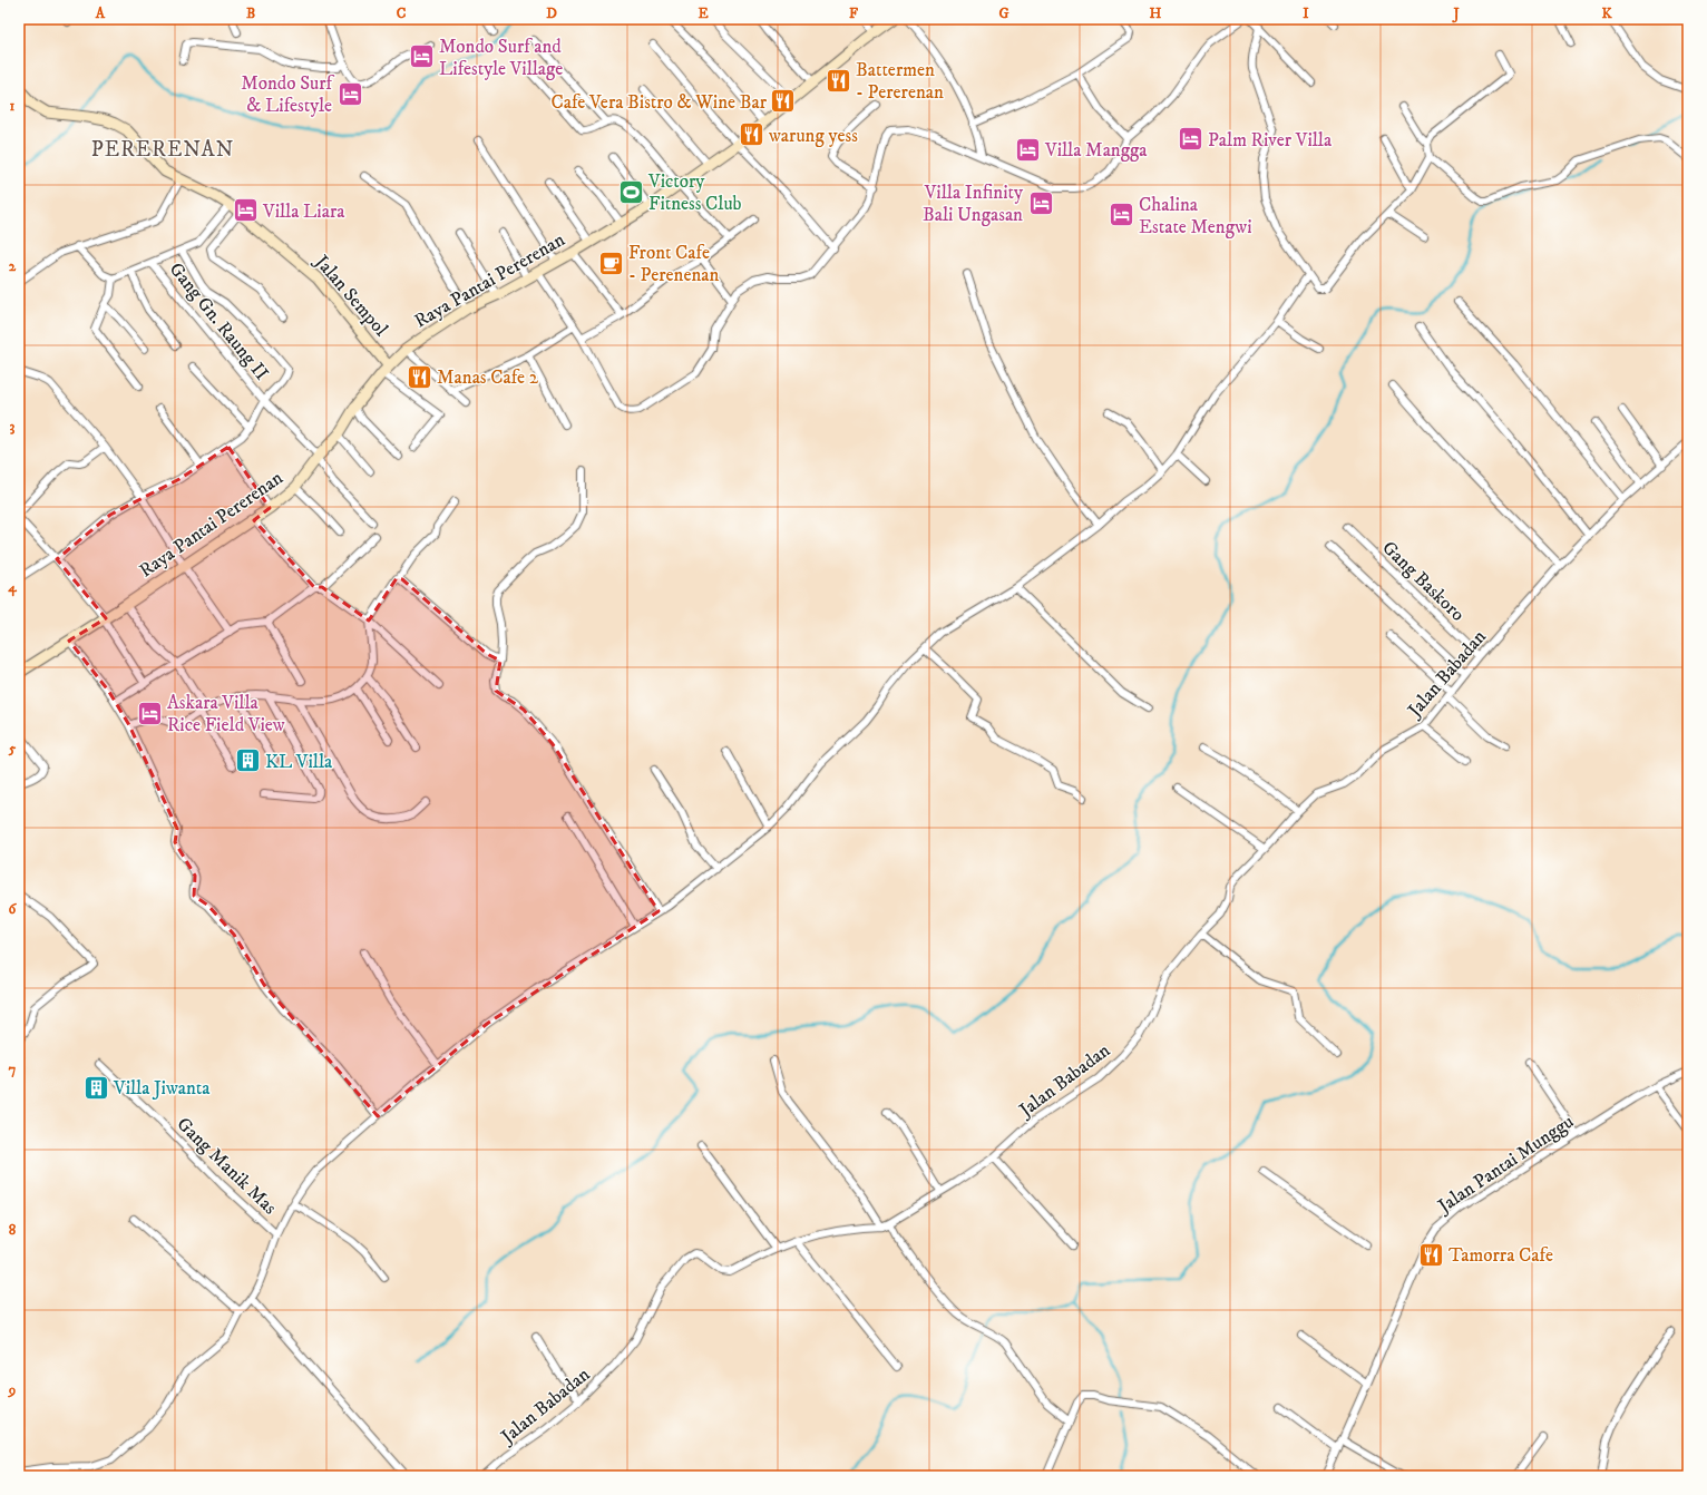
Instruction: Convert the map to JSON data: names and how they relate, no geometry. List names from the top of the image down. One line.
{"streets":{"street":["Raya Pantai Pererenan","Jalan Sempol","Gang Gn. Raung II","Gang Baskoro","Jalan Babadan","Jalan Pantai Munggu","Gang Manik Mas"]},"crossings":[["Raya Pantai Pererenan","Jalan Sempol"],["Raya Pantai Pererenan","Gang Gn. Raung II"],["Gang Baskoro","Jalan Babadan"]],"districts":["PERERENAN"],"places":{"hotel":["Mondo Surf and Lifestyle Village","Mondo Surf & Lifestyle","Palm River Villa","Villa Mangga","Villa Infinity Bali Ungasan","Villa Liara","Chalina Estate Mengwi","Askara Villa Rice Field View"],"restaurant":["Battermen - Pererenan","Cafe Vera Bistro & Wine Bar","warung yess","Manas Cafe 2","Tamorra Cafe"],"sports":["Victory Fitness Club"],"cafe":["Front Cafe - Perenenan"],"building":["KL Villa","Villa Jiwanta"]},"grid":{"columns":["A","B","C","D","E","F","G","H","I","J","K"],"rows":["1","2","3","4","5","6","7","8","9"]}}
